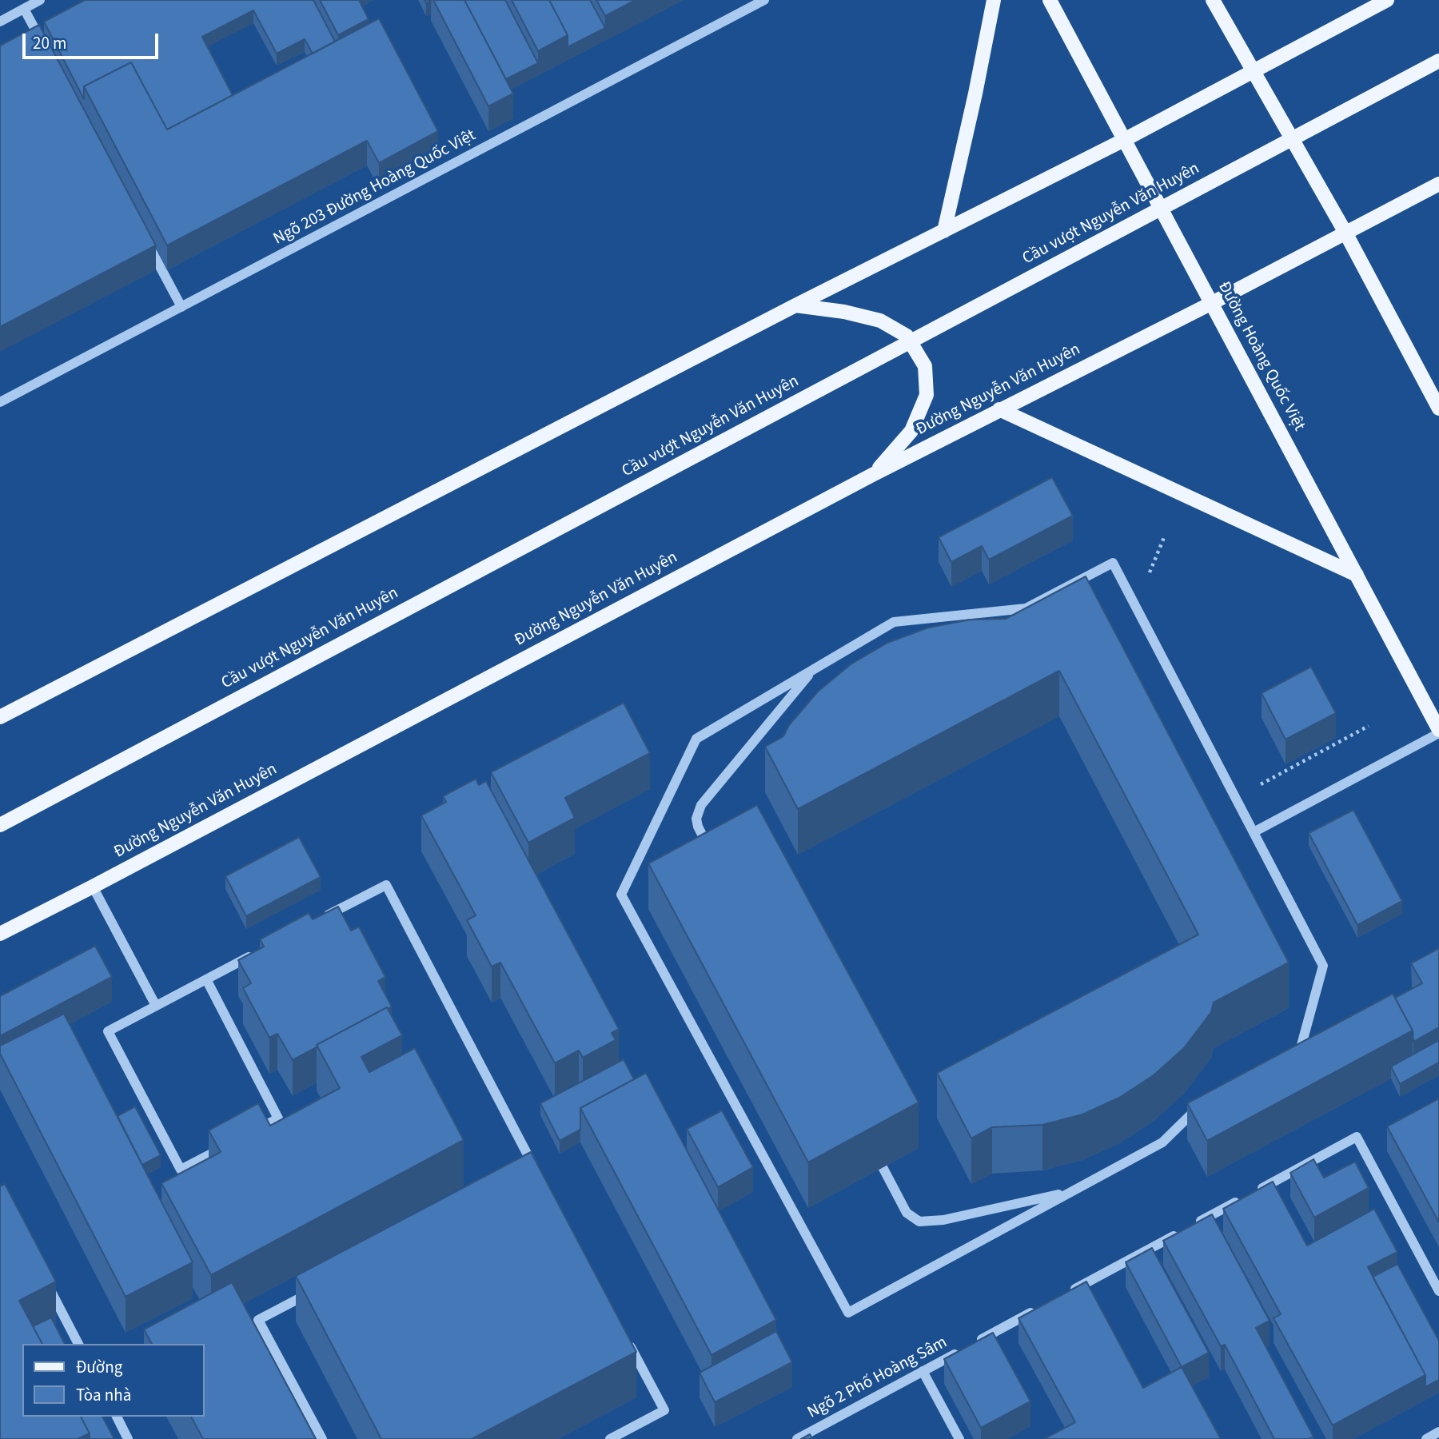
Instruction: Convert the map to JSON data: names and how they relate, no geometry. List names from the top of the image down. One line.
{"streets":{"main road":["Cầu vượt Nguyễn Văn Huyên","Đường Hoàng Quốc Việt","Đường Nguyễn Văn Huyên"],"street":["Ngõ 203 Đường Hoàng Quốc Việt","Ngõ 2 Phố Hoàng Sâm"]},"crossings":[["Đường Hoàng Quốc Việt","Đường Nguyễn Văn Huyên"]],"legend":["Đường","Tòa nhà"],"scale_bar":"20 m"}
